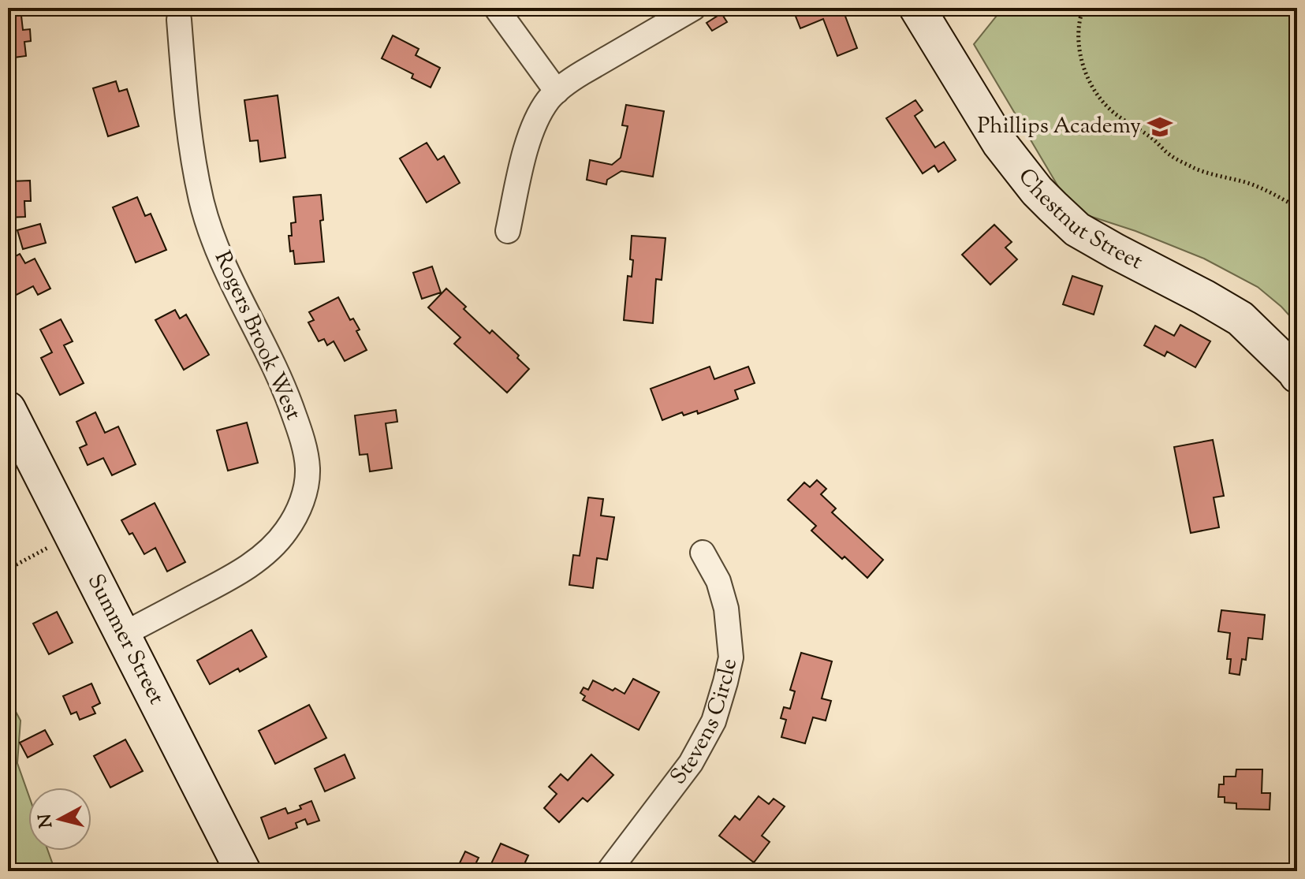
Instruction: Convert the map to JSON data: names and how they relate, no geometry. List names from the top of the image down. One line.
{"streets":{"street":["Chestnut Street","Rogers Brook West","Summer Street","Stevens Circle"]},"crossings":[["Rogers Brook West","Summer Street"]],"places":{"school or university":["Phillips Academy"]},"north":"left"}
